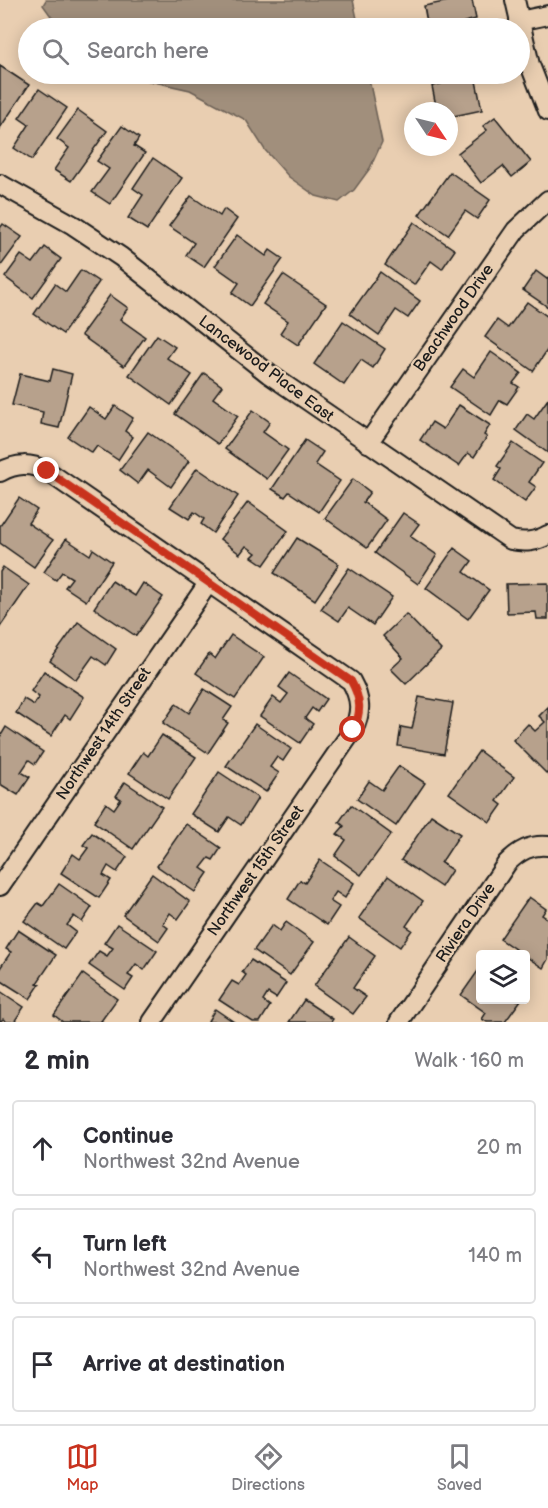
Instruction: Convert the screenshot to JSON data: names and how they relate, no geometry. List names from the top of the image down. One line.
{"streets":{"street":["Beachwood Drive","Lancewood Place East","Northwest 14th Street","Northwest 15th Street","Riviera Drive"]},"crossings":[["Beachwood Drive","Lancewood Place East"],["Northwest 14th Street","Northwest 15th Street"]],"north":"bottom right","page":{"search":"Search here","heading":["2 min","Walk · 160 m"],"list":[["Continue","Northwest 32nd Avenue","20 m"],["Turn left","Northwest 32nd Avenue","140 m"],"Arrive at destination"],"nav":["Map","Directions","Saved"]}}
